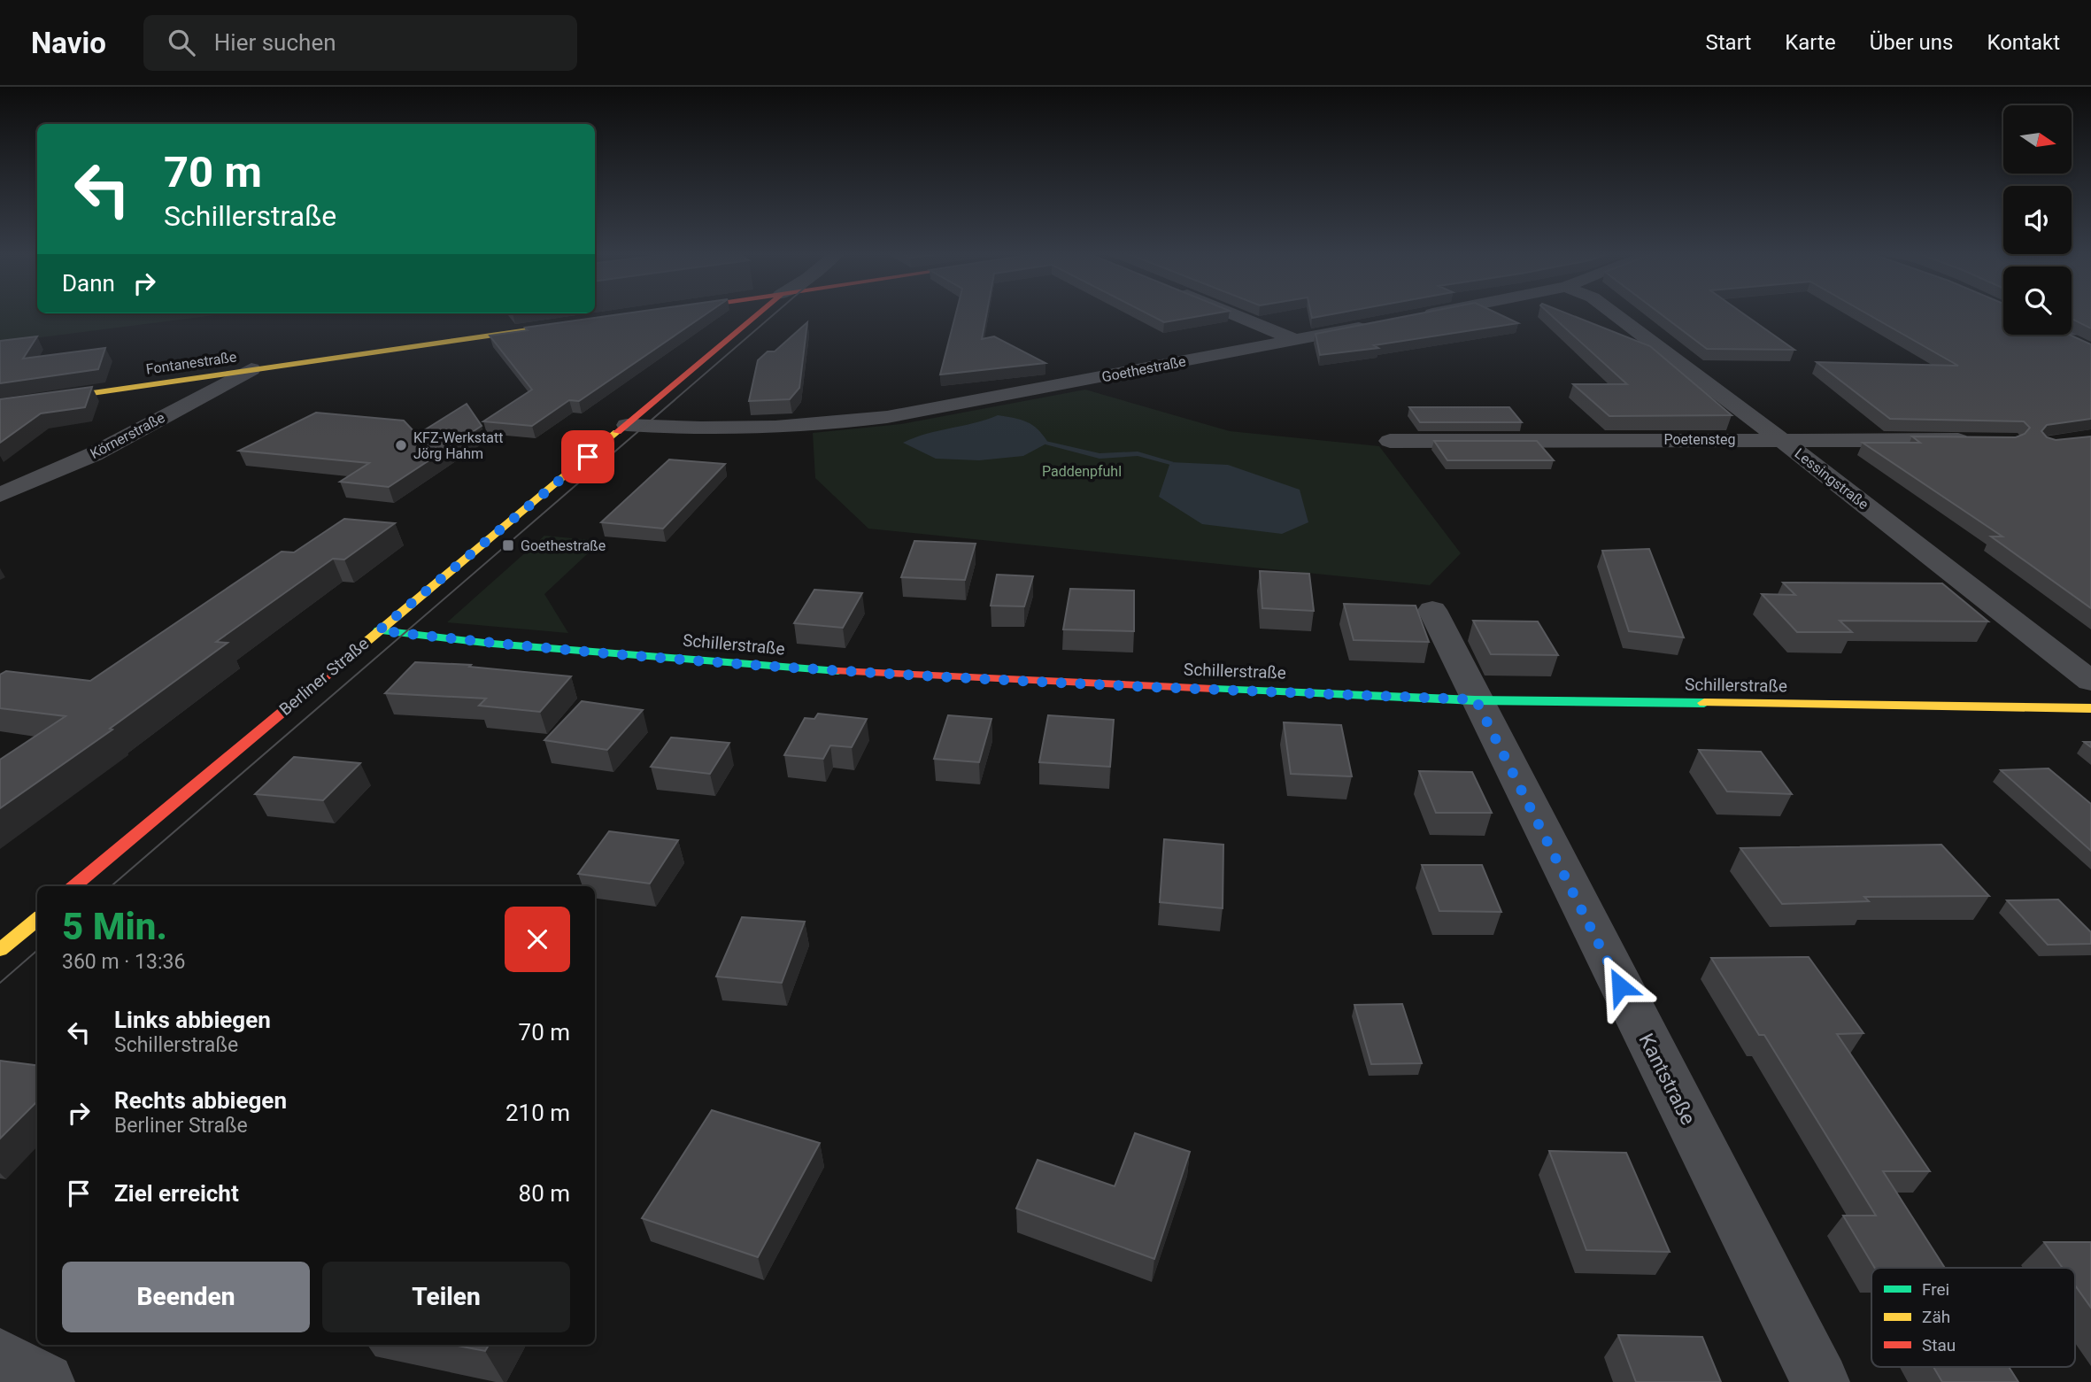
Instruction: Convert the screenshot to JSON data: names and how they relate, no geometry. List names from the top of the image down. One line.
{"streets":{"street":["Fontanestraße","Goethestraße","Körnerstraße","Poetensteg","Lessingstraße","Schillerstraße","Berliner Straße","Kantstraße"]},"crossings":[["Fontanestraße","Körnerstraße"],["Goethestraße","Berliner Straße"],["Poetensteg","Lessingstraße"],["Schillerstraße","Berliner Straße"],["Schillerstraße","Kantstraße"]],"parks":["Paddenpfuhl"],"places":{"other":["KFZ-Werkstatt Jörg Hahm"],"transit":["Goethestraße"]},"legend":["Frei","Zäh","Stau"],"north":"right","page":{"header":"Navio","search":"Hier suchen","nav":["Start","Karte","Über uns","Kontakt"],"turn":["70 m","Schillerstraße"],"then":"Dann","heading":["5 Min.","360 m · 13:36"],"list":[{"name":"Links abbiegen","note":"Schillerstraße","value":"70 m"},{"name":"Rechts abbiegen","note":"Berliner Straße","value":"210 m"},{"name":"Ziel erreicht","value":"80 m"}],"buttons":["Beenden","Teilen"]}}
